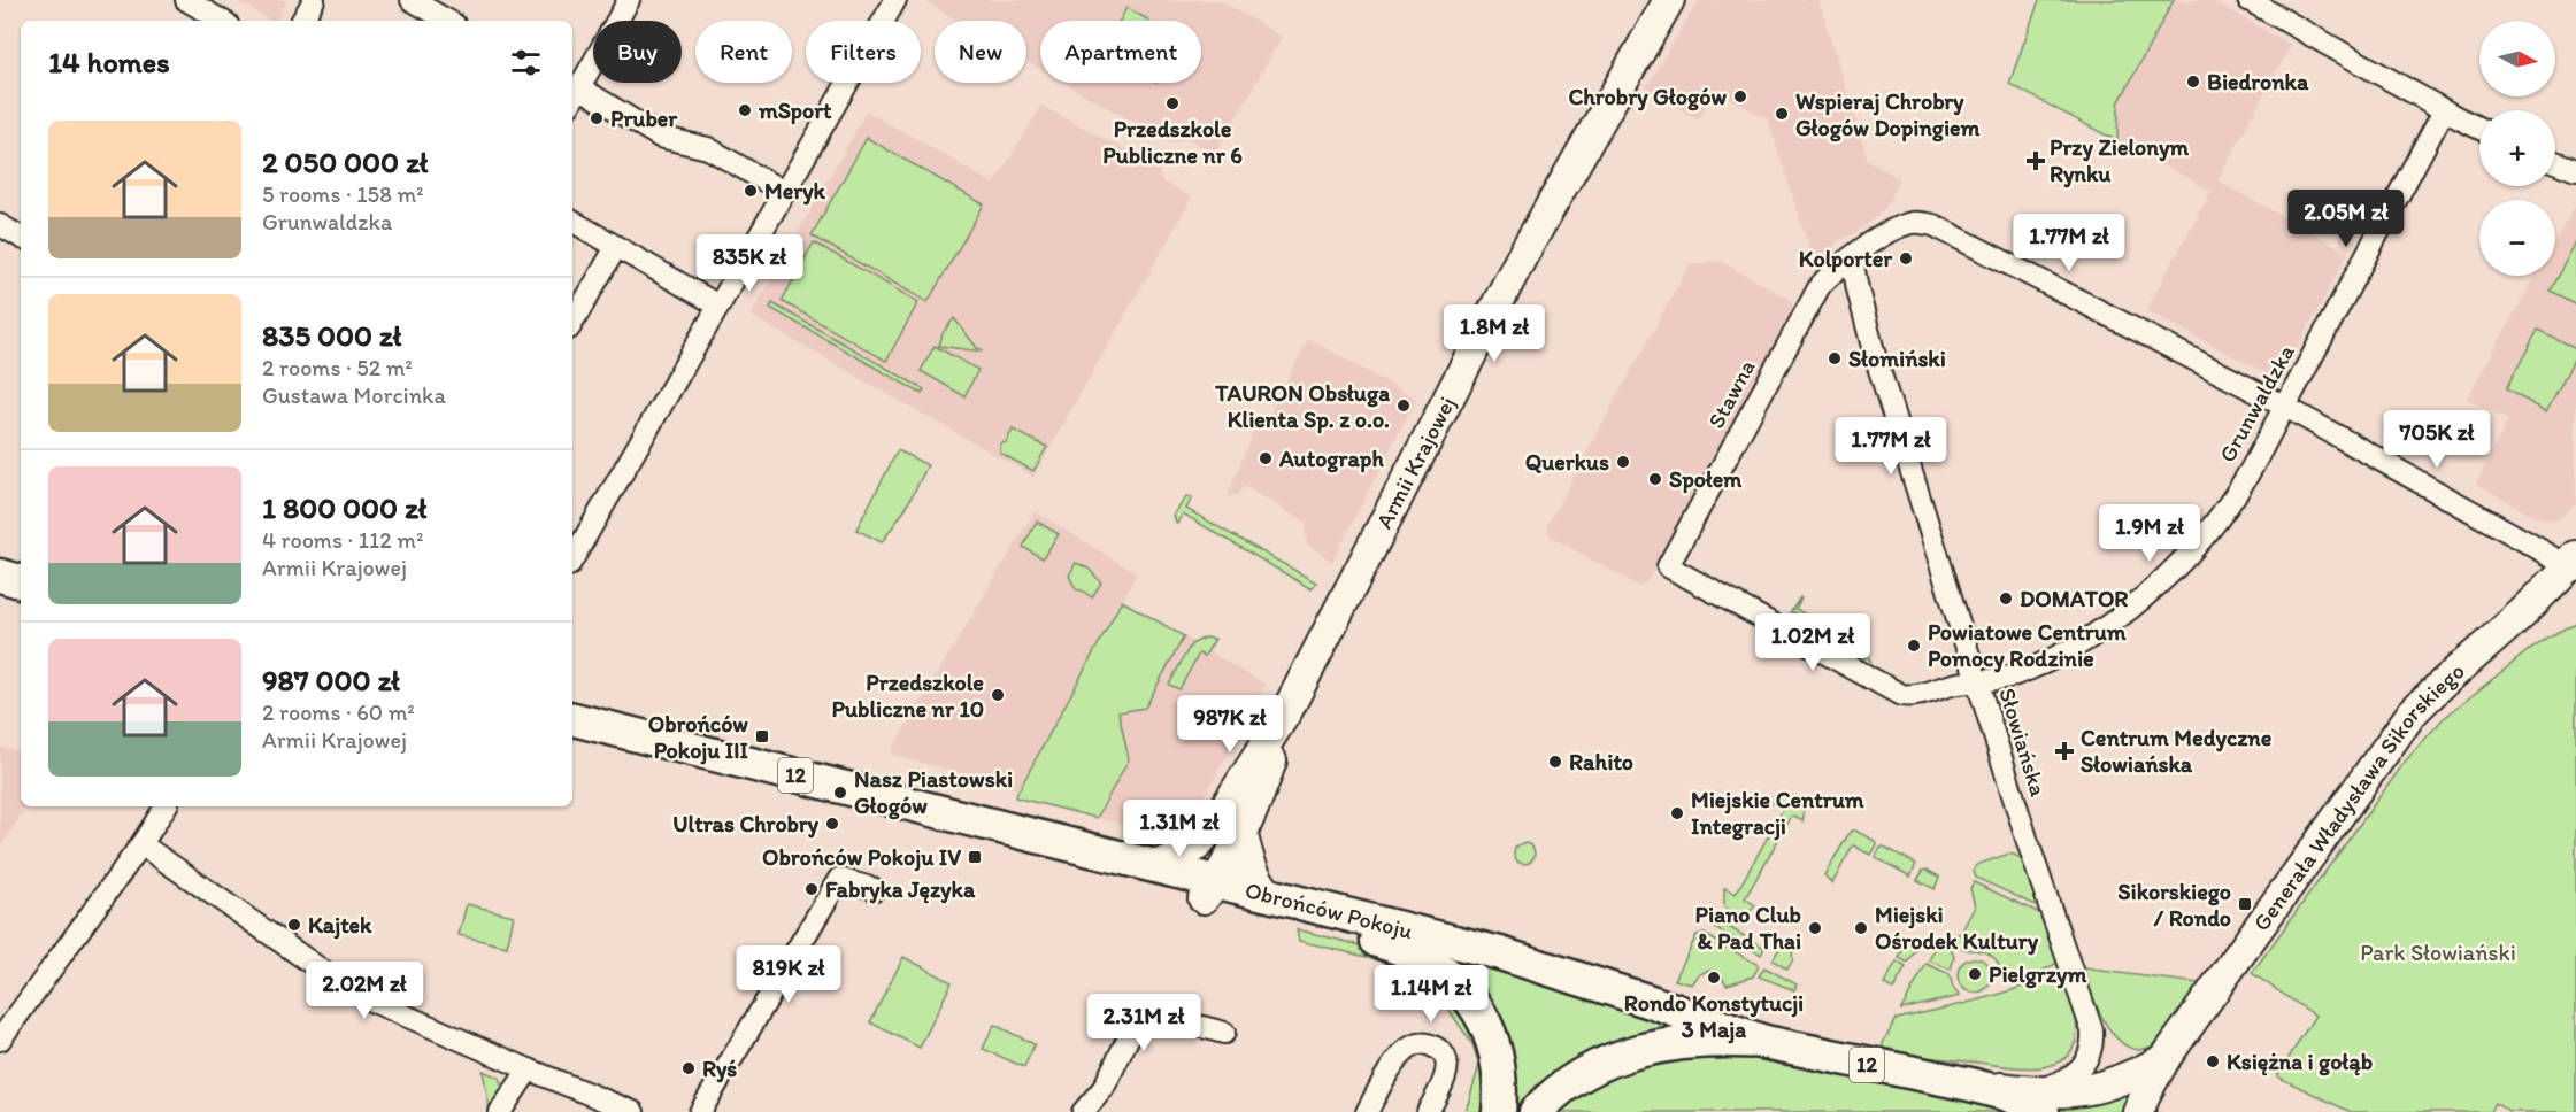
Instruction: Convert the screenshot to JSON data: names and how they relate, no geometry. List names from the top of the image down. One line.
{"streets":{"main road":["12","Obrońców Pokoju"],"street":["Stawna","Grunwaldzka","Armii Krajowej","Słowiańska","Generała Władysława Sikorskiego"]},"crossings":[["Stawna","Grunwaldzka"],["Stawna","Słowiańska"],["Stawna","Generała Władysława Sikorskiego"],["Grunwaldzka","Słowiańska"],["Armii Krajowej","Obrońców Pokoju"],["Słowiańska","12"],["Słowiańska","Generała Władysława Sikorskiego"],["12","Generała Władysława Sikorskiego"],["12","Obrońców Pokoju"]],"parks":["Park Słowiański"],"places":{"other":["Biedronka","Chrobry Głogów","Przedszkole Publiczne nr 6","mSport","Wspieraj Chrobry Głogów Dopingiem","Pruber","Meryk","Kolporter","Słomiński","TAURON Obsługa Klienta Sp. z o.o.","Autograph","Querkus","Społem","DOMATOR","Powiatowe Centrum Pomocy Rodzinie","Przedszkole Publiczne nr 10","Rahito","Nasz Piastowski Głogów","Miejskie Centrum Integracji","Ultras Chrobry","Fabryka Języka","Kajtek","Piano Club & Pad Thai","Miejski Ośrodek Kultury","Pielgrzym","Rondo Konstytucji 3 Maja","Księżna i gołąb","Ryś"],"health":["Przy Zielonym Rynku","Centrum Medyczne Słowiańska"],"transit":["Obrońców Pokoju III","Obrońców Pokoju IV","Sikorskiego / Rondo"]},"north":"right","page":{"map_buttons":["+","−"],"chip":["Buy","Rent","Filters","New","Apartment"],"heading":"14 homes","list":[{"name":"2 050 000 zł","note":"5 rooms · 158 m² · Grunwaldzka"},{"name":"835 000 zł","note":"2 rooms · 52 m² · Gustawa Morcinka"},{"name":"1 800 000 zł","note":"4 rooms · 112 m² · Armii Krajowej"},{"name":"987 000 zł","note":"2 rooms · 60 m² · Armii Krajowej"}],"price":["2.05M zł","1.77M zł","835K zł","1.8M zł","705K zł","1.77M zł","1.9M zł","1.02M zł","987K zł","1.31M zł","819K zł","2.02M zł","1.14M zł","2.31M zł"]}}
